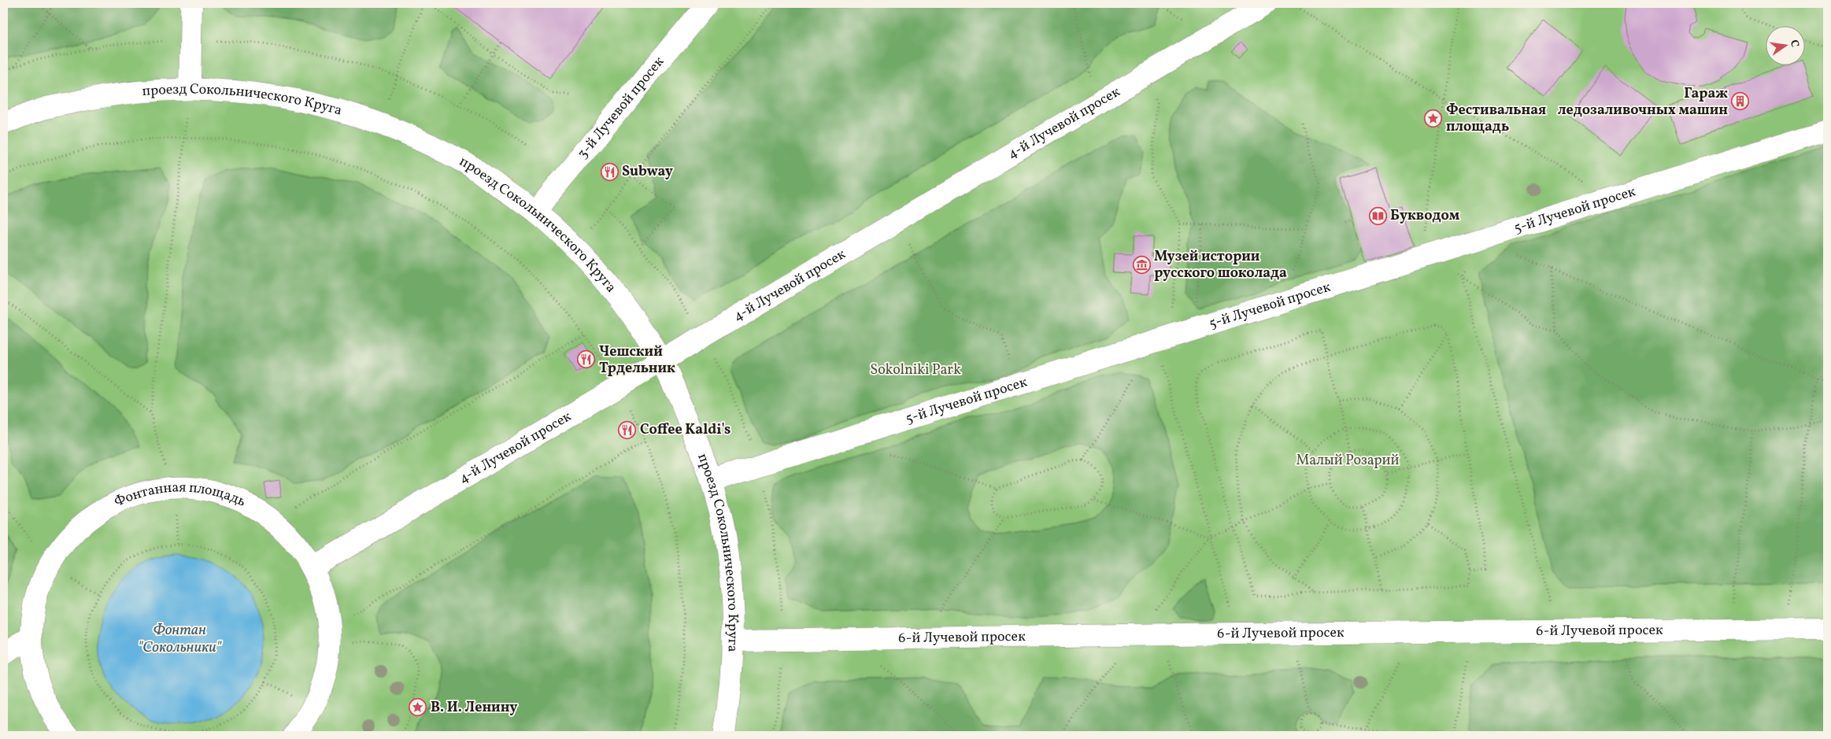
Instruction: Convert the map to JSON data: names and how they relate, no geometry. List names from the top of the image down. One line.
{"streets":{"street":["проезд Сокольнического Круга","3-й Лучевой просек","4-й Лучевой просек","5-й Лучевой просек","Фонтанная площадь","6-й Лучевой просек"]},"crossings":[["проезд Сокольнического Круга","3-й Лучевой просек"],["проезд Сокольнического Круга","4-й Лучевой просек"],["проезд Сокольнического Круга","5-й Лучевой просек"],["проезд Сокольнического Круга","6-й Лучевой просек"],["4-й Лучевой просек","Фонтанная площадь"]],"water":["Фонтан \"Сокольники\""],"parks":["Sokolniki Park","Малый Розарий"],"places":{"building":["Гараж ледозаливочных машин"],"place":["Фестивальная площадь","В. И. Ленину"],"restaurant":["Subway","Чешский Трдельник","Coffee Kaldi's"],"library":["Букводом"],"museum":["Музей истории русского шоколада"]},"north":"right"}
